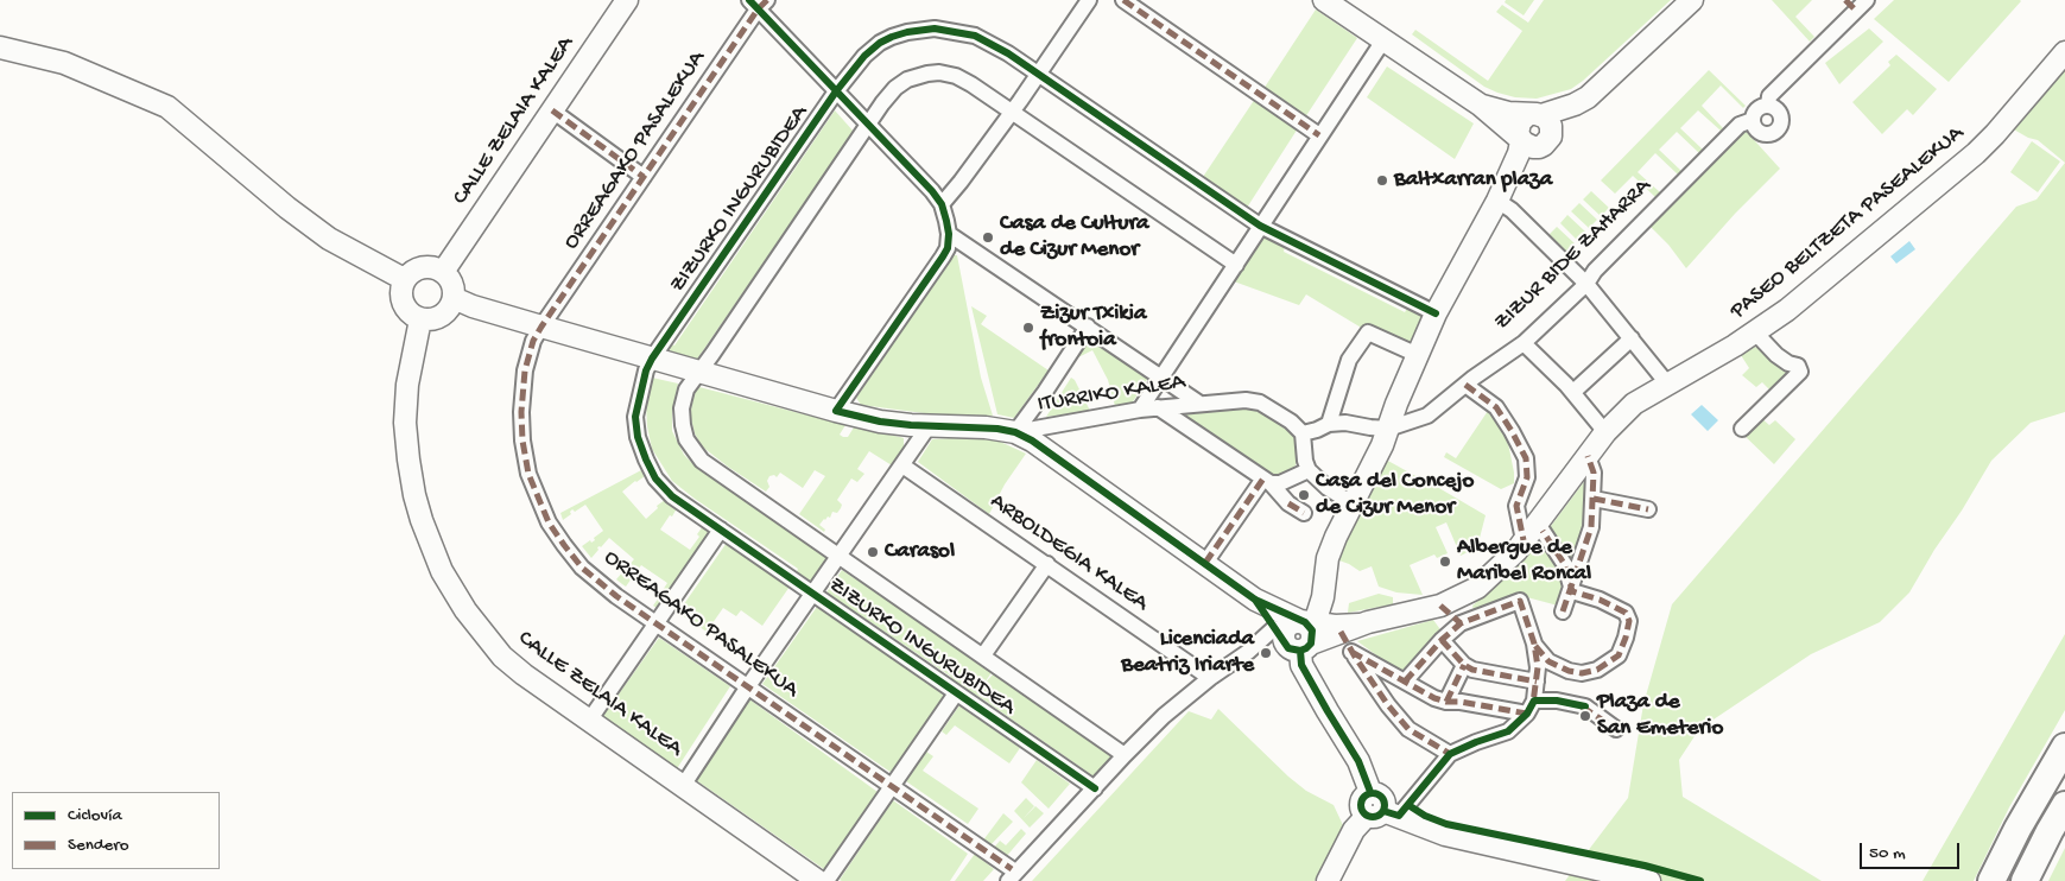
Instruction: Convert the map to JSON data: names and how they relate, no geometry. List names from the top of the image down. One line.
{"streets":{"street":["CALLE ZELAIA KALEA","ORREAGAKO PASALEKUA","ZIZURKO INGURUBIDEA","PASEO BELTZETA PASEALEKUA","ZIZUR BIDE ZAHARRA","ITURRIKO KALEA","ARBOLDEGIA KALEA"]},"places":["Baltxarran plaza","Casa de Cultura de Cizur Menor","Zizur Txikia frontoia","Casa del Concejo de Cizur Menor","Carasol","Albergue de Maribel Roncal","Licenciada Beatriz Iriarte","Plaza de San Emeterio"],"legend":["Ciclovía","Sendero"],"scale_bar":"50 m"}
